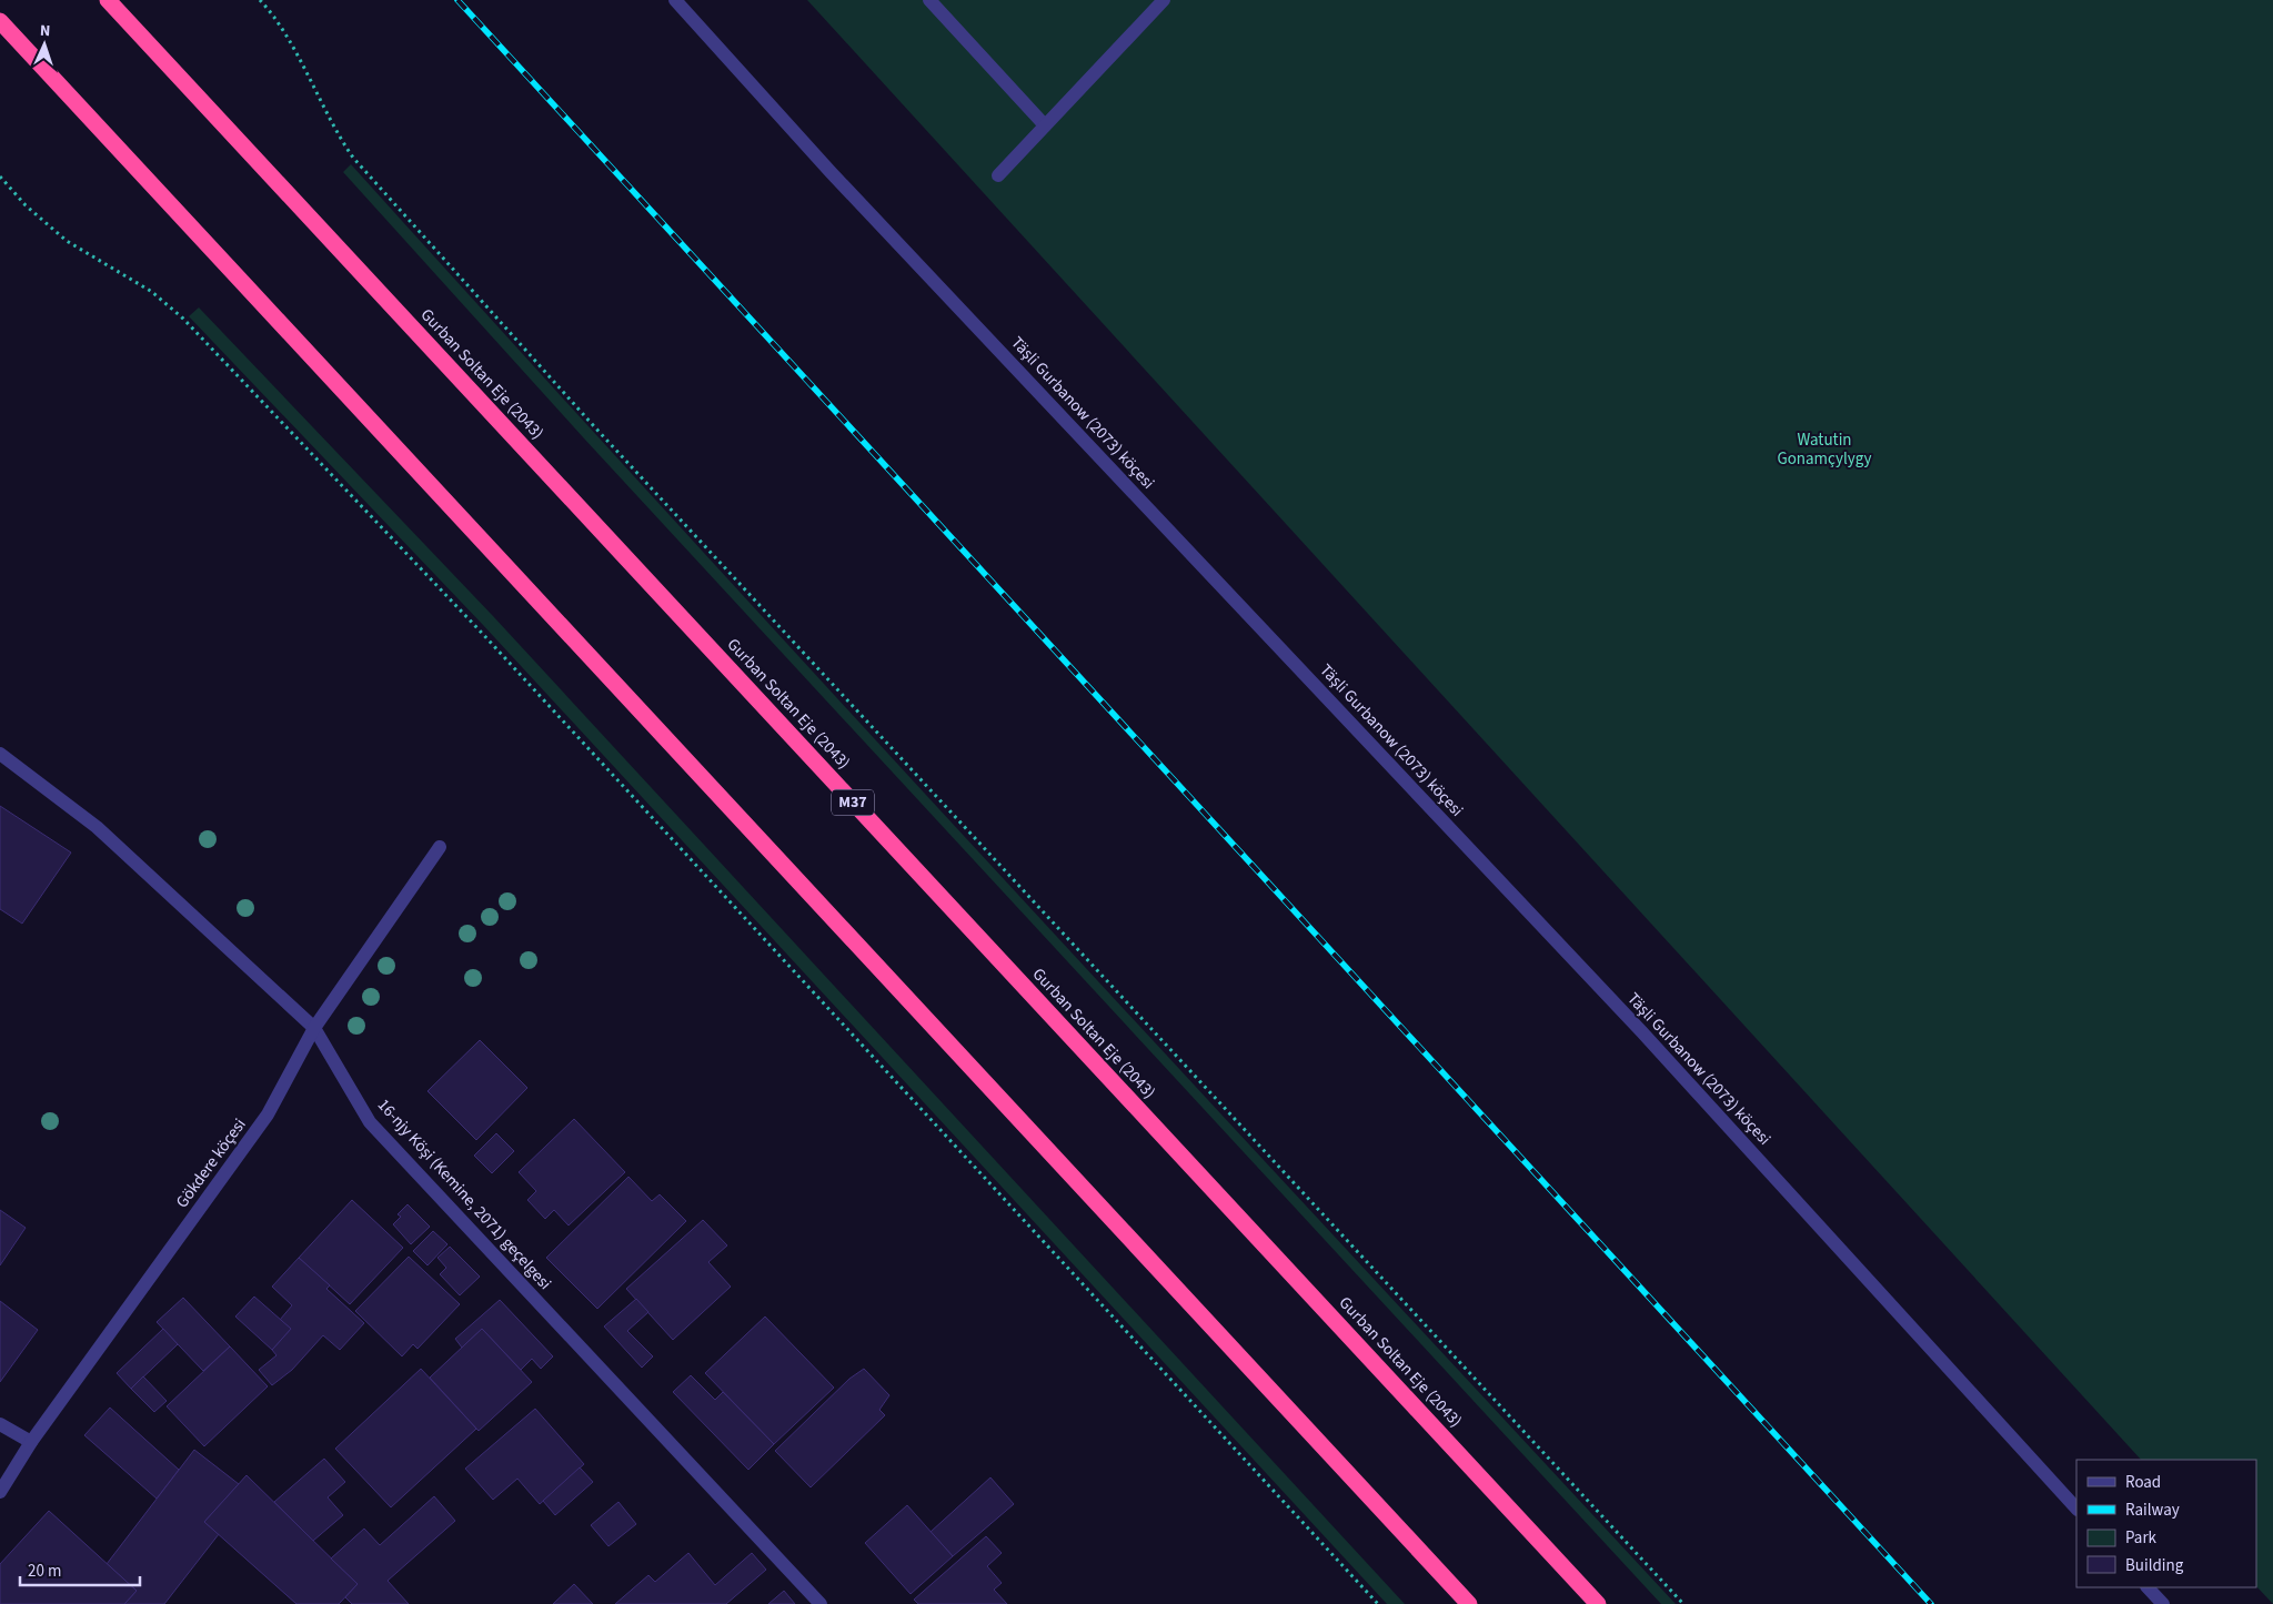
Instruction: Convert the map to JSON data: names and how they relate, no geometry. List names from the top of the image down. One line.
{"streets":{"highway":["Gurban Soltan Eje (2043)","M37"],"street":["Täşli Gurbanow (2073) köçesi","Gökdere köçesi","16-njy Köşi (Kemine, 2071) geçelgesi"]},"crossings":[["Gökdere köçesi","16-njy Köşi (Kemine, 2071) geçelgesi"]],"parks":["Watutin Gonamçylygy"],"legend":["Road","Railway","Park","Building"],"scale_bar":"20 m","north":"top"}
